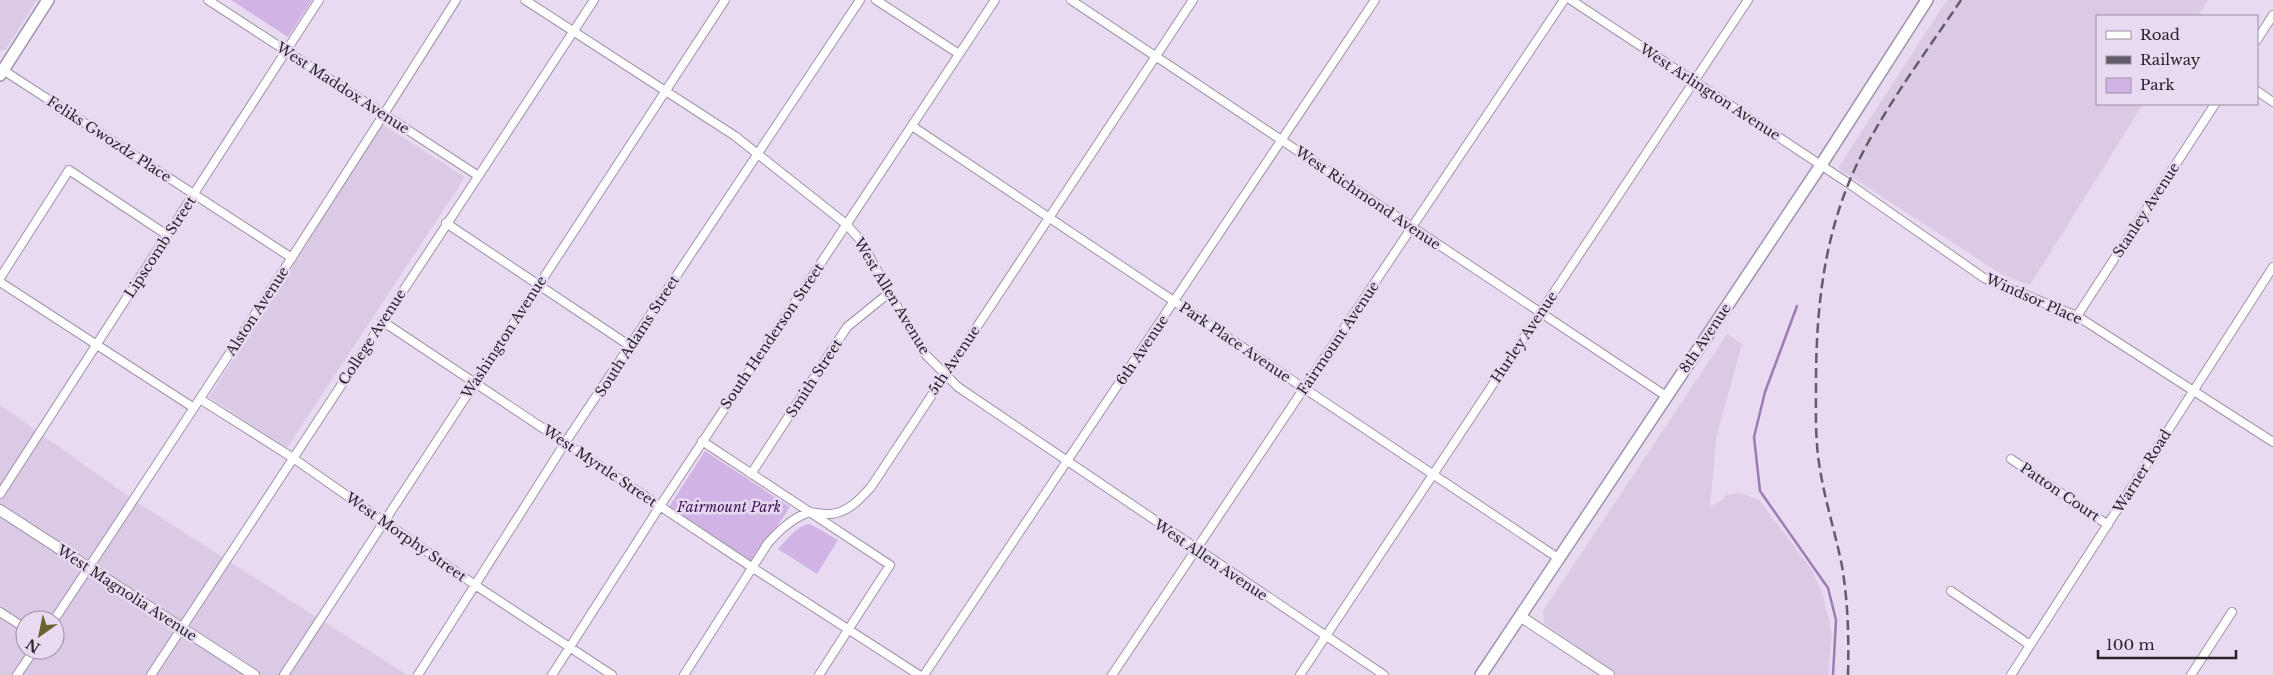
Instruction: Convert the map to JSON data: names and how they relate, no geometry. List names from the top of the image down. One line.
{"streets":{"main road":["8th Avenue"],"street":["West Maddox Avenue","West Arlington Avenue","Feliks Gwozdz Place","West Richmond Avenue","Stanley Avenue","Lipscomb Street","West Allen Avenue","Windsor Place","Alston Avenue","South Adams Street","South Henderson Street","College Avenue","Washington Avenue","Hurley Avenue","Fairmount Avenue","Park Place Avenue","6th Avenue","5th Avenue","Smith Street","West Myrtle Street","Warner Road","Patton Court","West Morphy Street","West Magnolia Avenue"]},"crossings":[["West Maddox Avenue","Lipscomb Street"],["West Maddox Avenue","Alston Avenue"],["West Maddox Avenue","College Avenue"],["West Arlington Avenue","Windsor Place"],["West Arlington Avenue","Hurley Avenue"],["West Arlington Avenue","8th Avenue"],["Feliks Gwozdz Place","Lipscomb Street"],["Feliks Gwozdz Place","Alston Avenue"],["West Richmond Avenue","Hurley Avenue"],["West Richmond Avenue","Fairmount Avenue"],["West Richmond Avenue","8th Avenue"],["West Richmond Avenue","6th Avenue"],["West Richmond Avenue","5th Avenue"],["Stanley Avenue","Windsor Place"],["West Allen Avenue","South Adams Street"],["West Allen Avenue","South Henderson Street"],["West Allen Avenue","College Avenue"],["West Allen Avenue","Washington Avenue"],["West Allen Avenue","Hurley Avenue"],["West Allen Avenue","Fairmount Avenue"],["West Allen Avenue","6th Avenue"],["West Allen Avenue","5th Avenue"],["West Allen Avenue","Smith Street"],["Windsor Place","Warner Road"],["Alston Avenue","West Morphy Street"],["Alston Avenue","West Magnolia Avenue"],["South Adams Street","West Myrtle Street"],["South Adams Street","West Morphy Street"],["South Henderson Street","Park Place Avenue"],["South Henderson Street","West Myrtle Street"],["South Henderson Street","West Morphy Street"],["College Avenue","West Myrtle Street"],["College Avenue","West Morphy Street"],["College Avenue","West Magnolia Avenue"],["Washington Avenue","West Myrtle Street"],["Washington Avenue","West Morphy Street"],["Hurley Avenue","Park Place Avenue"],["Fairmount Avenue","Park Place Avenue"],["8th Avenue","Park Place Avenue"],["Park Place Avenue","6th Avenue"],["Park Place Avenue","5th Avenue"],["Warner Road","Patton Court"]],"parks":["Fairmount Park"],"legend":["Road","Railway","Park"],"scale_bar":"100 m","north":"bottom left"}
